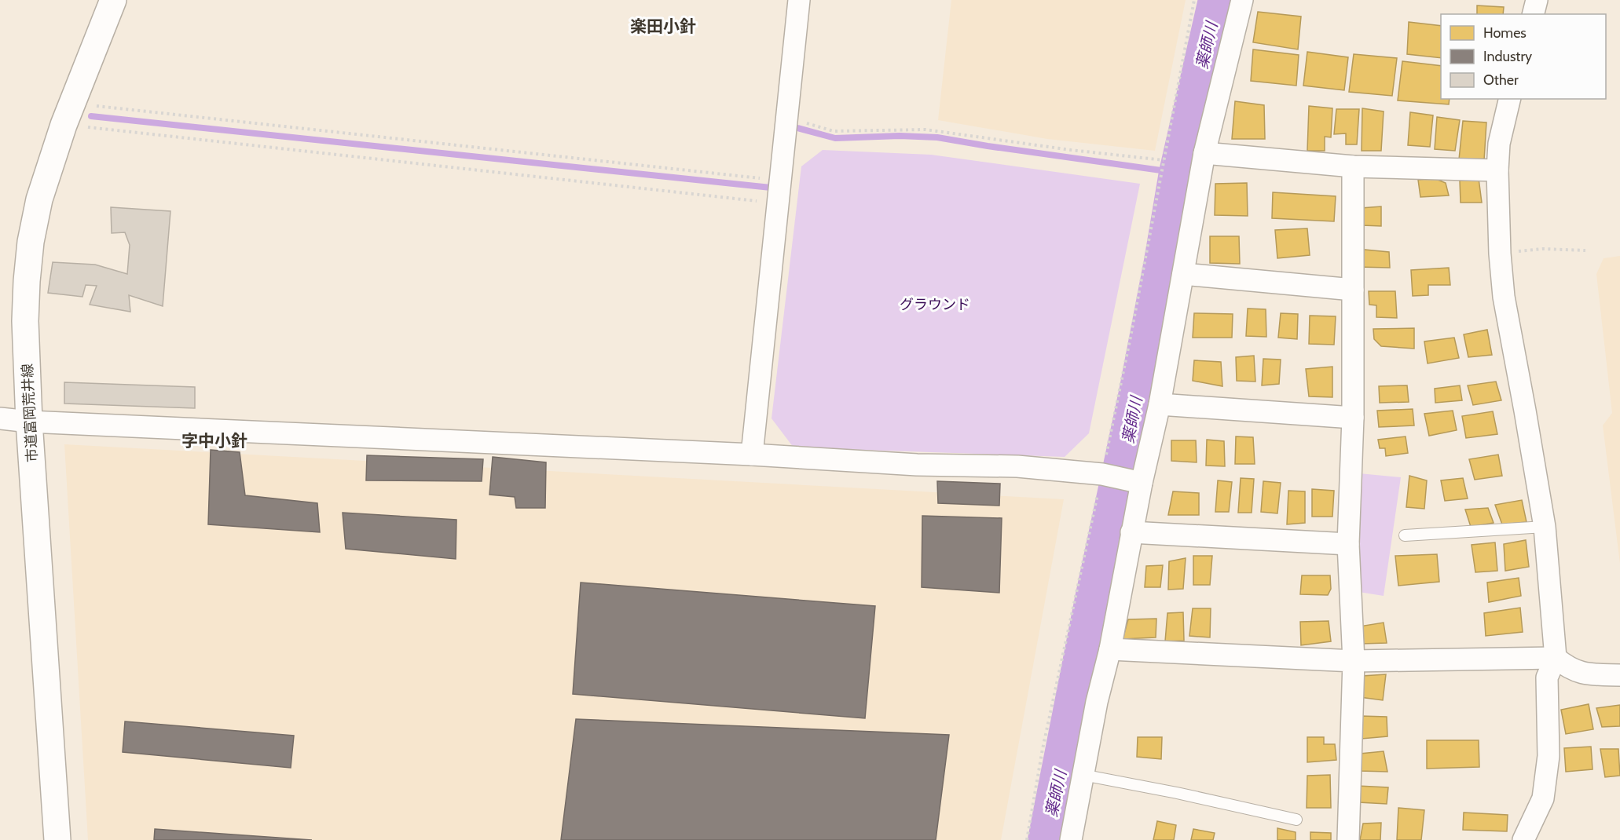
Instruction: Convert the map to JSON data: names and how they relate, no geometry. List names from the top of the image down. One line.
{"streets":{"street":["市道富岡荒井線"]},"districts":["楽田小針","字中小針"],"water":["薬師川"],"parks":["グラウンド"],"legend":["Homes","Industry","Other"]}
